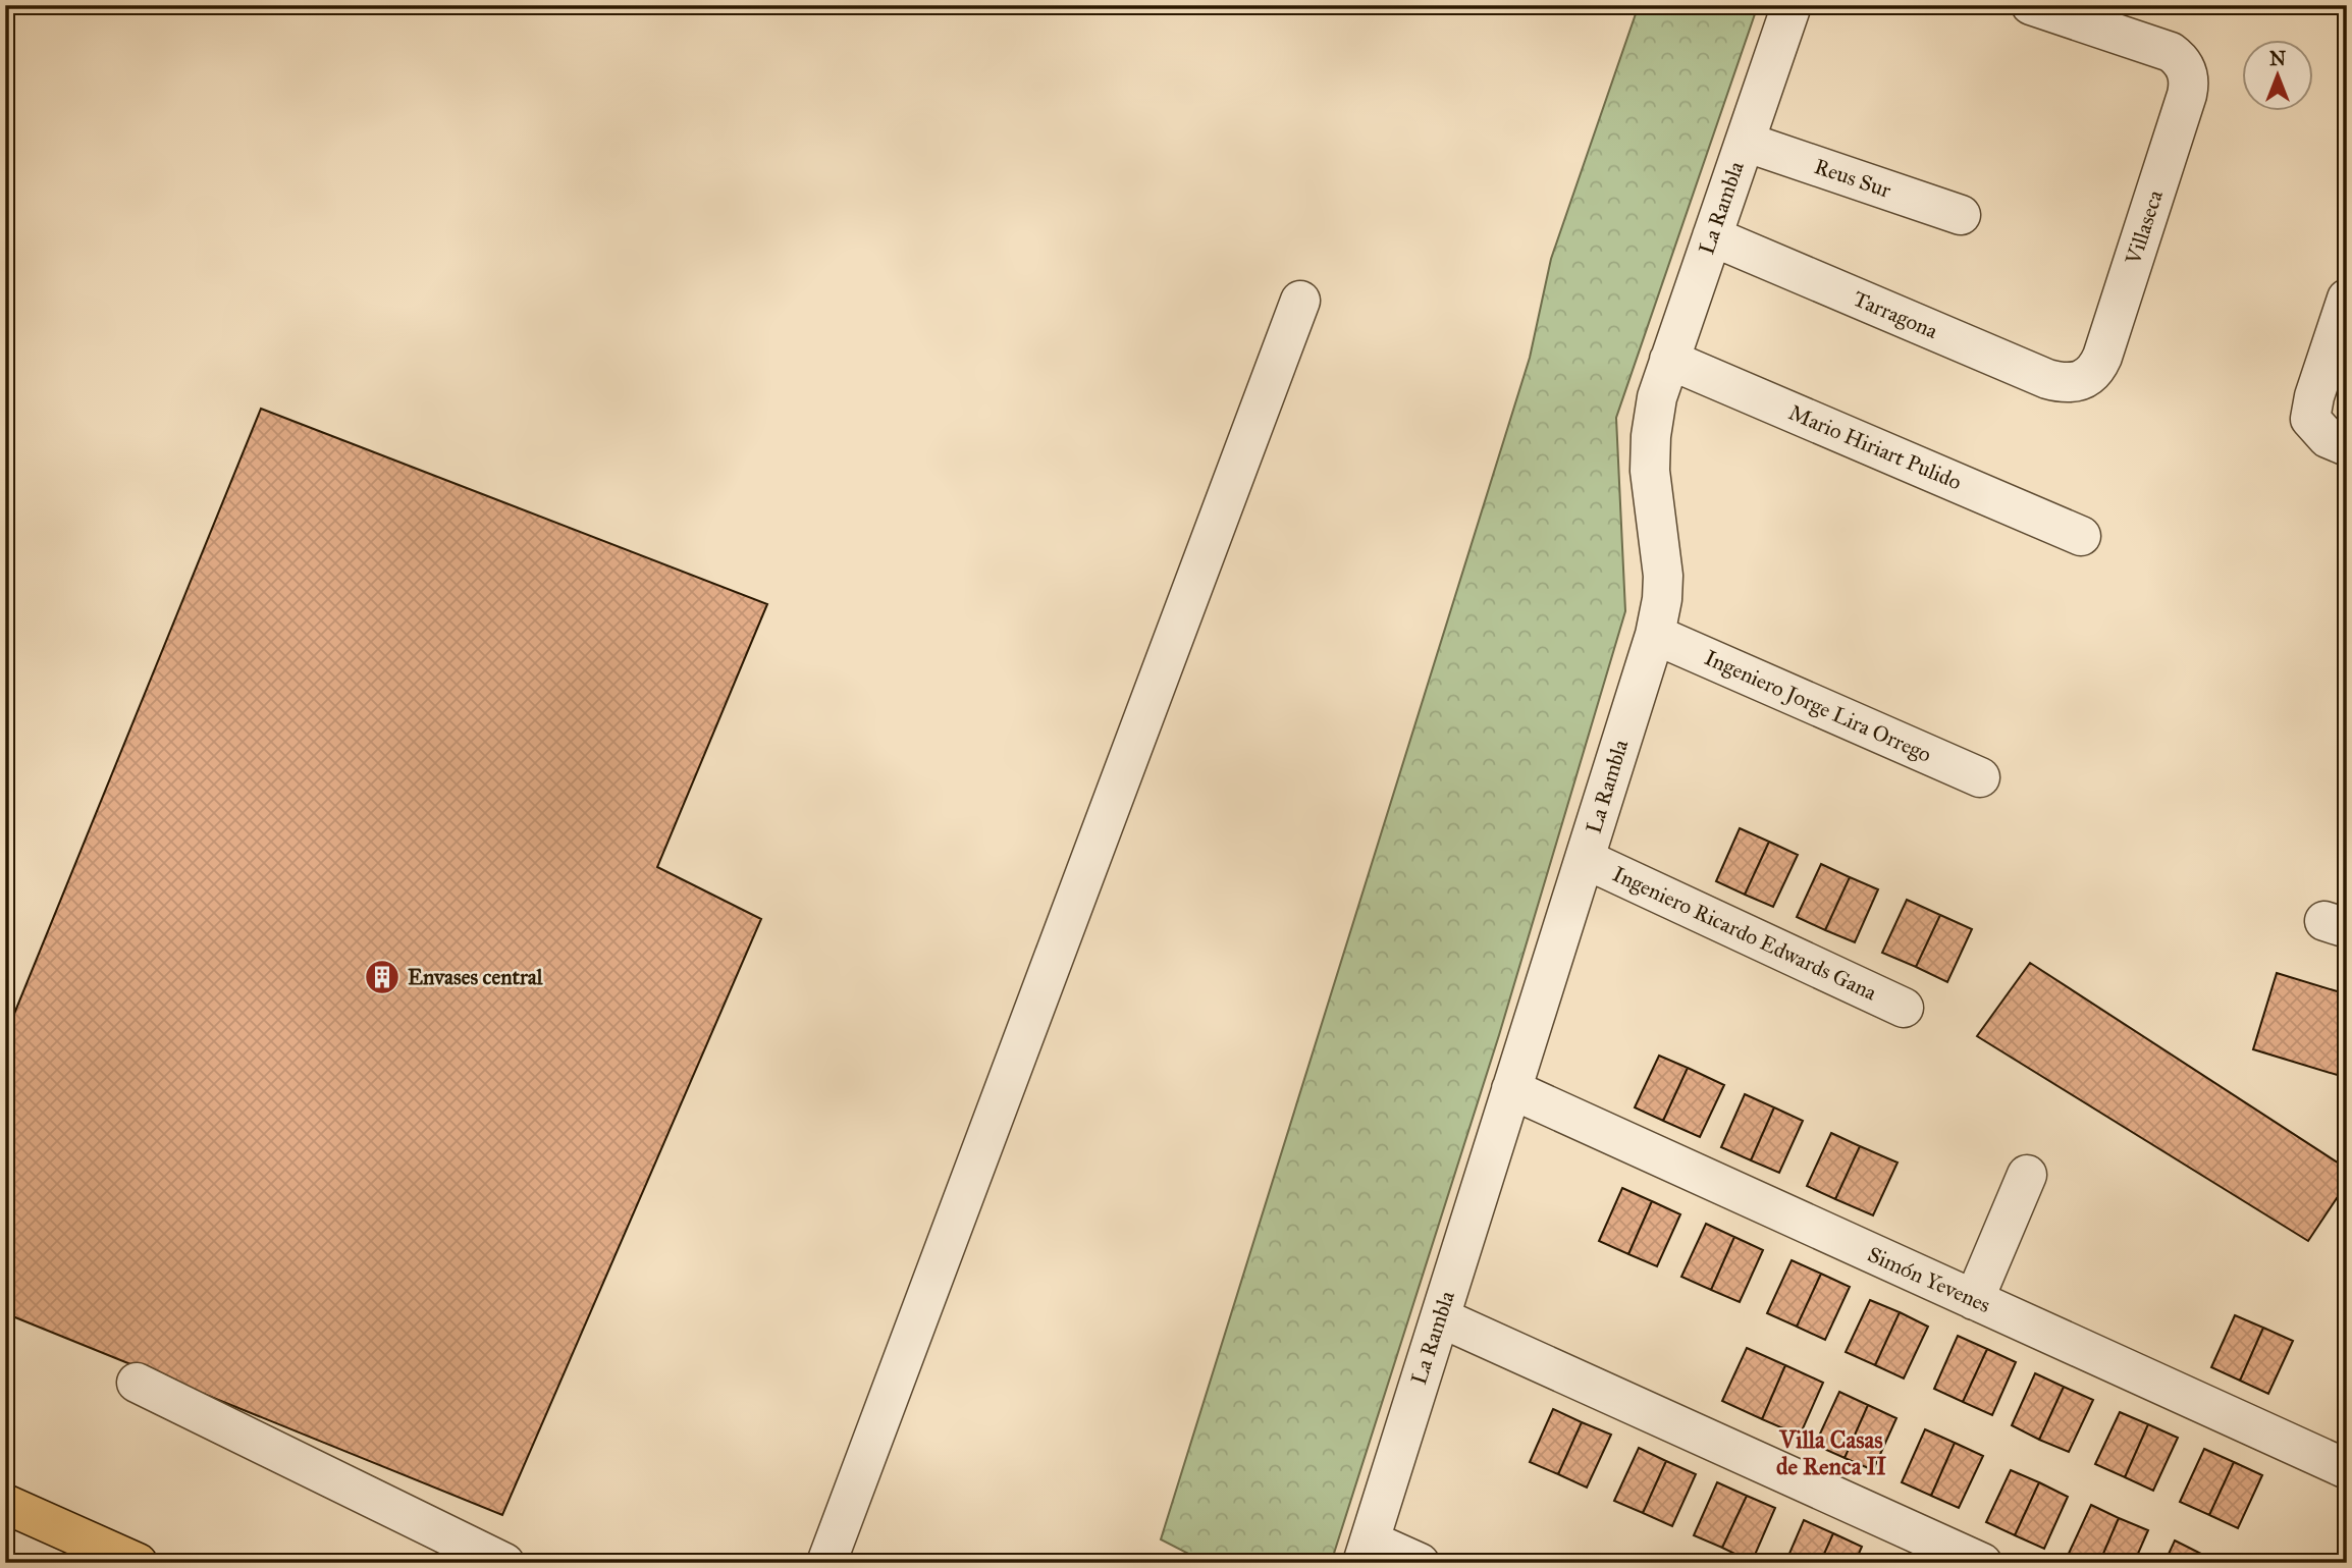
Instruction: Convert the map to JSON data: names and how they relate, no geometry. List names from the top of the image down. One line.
{"streets":{"street":["Reus Sur","La Rambla","Villaseca","Tarragona","Mario Hiriart Pulido","Ingeniero Jorge Lira Orrego","Ingeniero Ricardo Edwards Gana","Simón Yevenes"]},"crossings":[["Reus Sur","La Rambla"],["La Rambla","Tarragona"],["La Rambla","Mario Hiriart Pulido"],["La Rambla","Ingeniero Jorge Lira Orrego"],["La Rambla","Ingeniero Ricardo Edwards Gana"],["La Rambla","Simón Yevenes"],["Villaseca","Tarragona"]],"districts":["Villa Casas de Renca II"],"places":{"building":["Envases central"]},"north":"top"}
